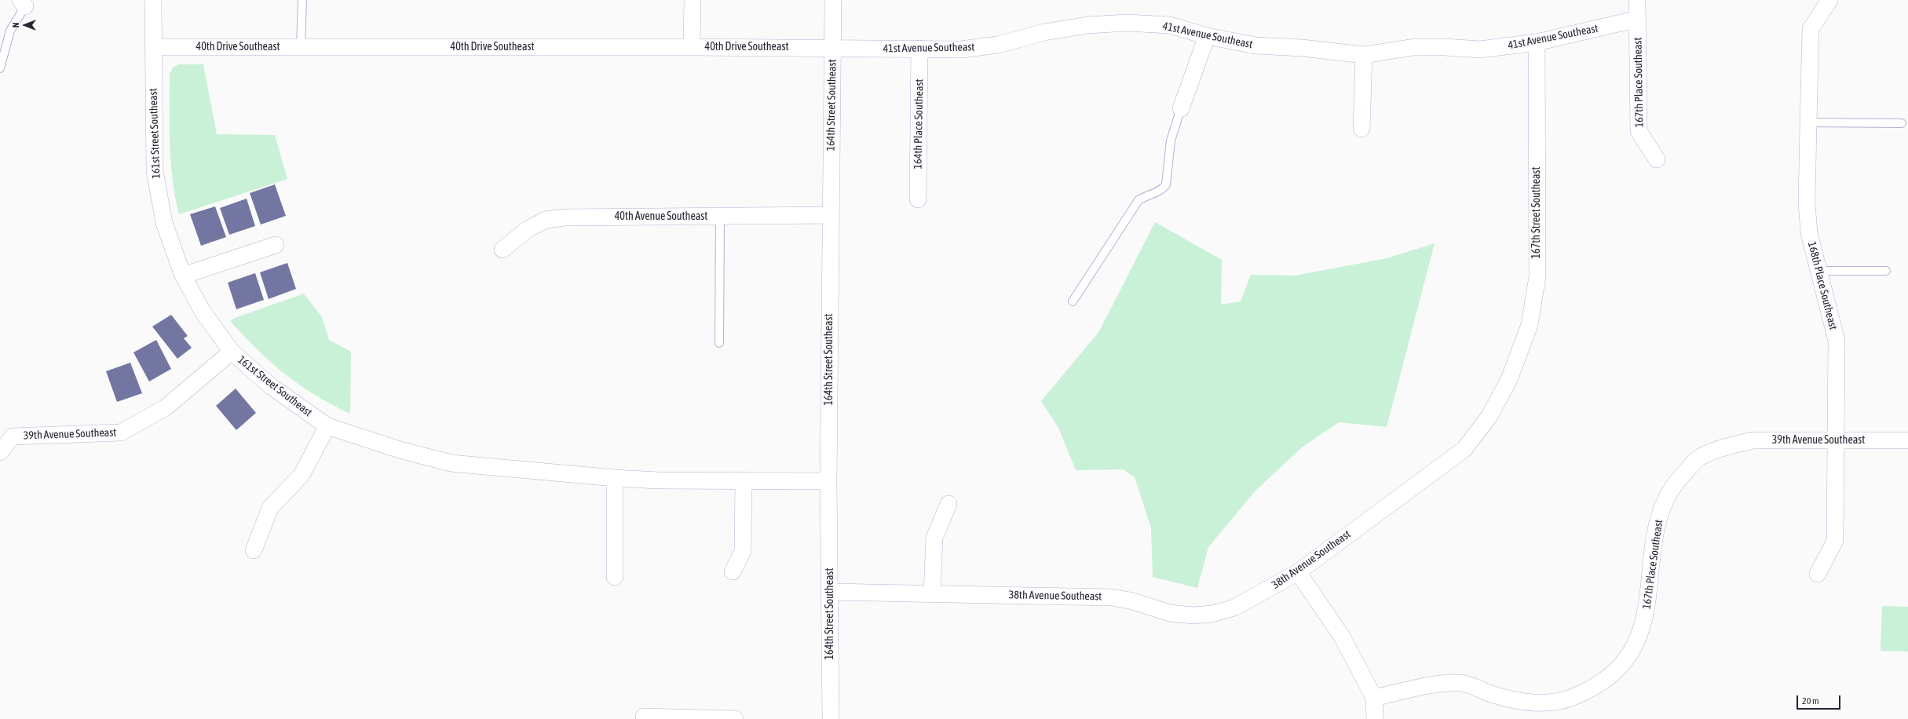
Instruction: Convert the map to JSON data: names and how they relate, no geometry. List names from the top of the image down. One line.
{"streets":{"street":["41st Avenue Southeast","40th Drive Southeast","167th Place Southeast","164th Street Southeast","164th Place Southeast","161st Street Southeast","167th Street Southeast","40th Avenue Southeast","168th Place Southeast","39th Avenue Southeast","38th Avenue Southeast"]},"crossings":[["41st Avenue Southeast","40th Drive Southeast"],["41st Avenue Southeast","167th Place Southeast"],["41st Avenue Southeast","164th Street Southeast"],["41st Avenue Southeast","164th Place Southeast"],["41st Avenue Southeast","167th Street Southeast"],["40th Drive Southeast","164th Street Southeast"],["40th Drive Southeast","161st Street Southeast"],["167th Place Southeast","39th Avenue Southeast"],["164th Street Southeast","161st Street Southeast"],["164th Street Southeast","40th Avenue Southeast"],["164th Street Southeast","38th Avenue Southeast"],["161st Street Southeast","39th Avenue Southeast"],["167th Street Southeast","38th Avenue Southeast"],["168th Place Southeast","39th Avenue Southeast"]],"scale_bar":"20 m","north":"left"}
